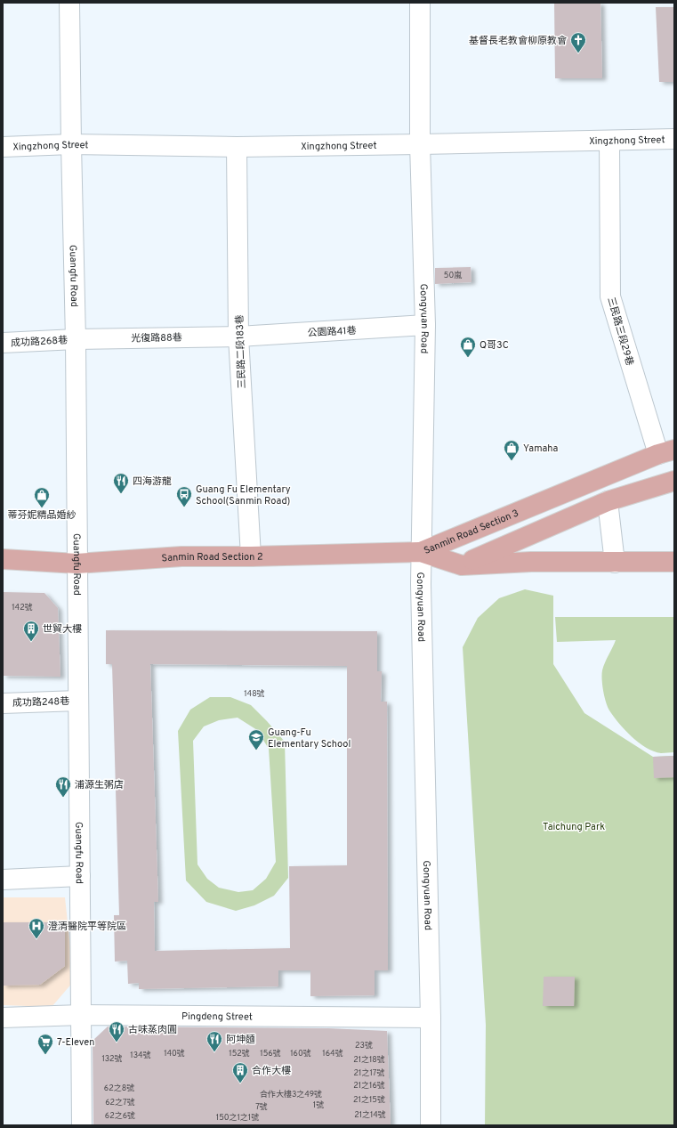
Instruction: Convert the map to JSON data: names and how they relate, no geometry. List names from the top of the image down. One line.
{"streets":{"main road":["Sanmin Road Section 3","Sanmin Road Section 2"],"street":["Xingzhong Street","Guangfu Road","Gongyuan Road","公園路41巷","三民路三段29巷","光復路88巷","成功路268巷","三民路二段183巷","成功路248巷","Pingdeng Street"]},"crossings":[["Xingzhong Street","Guangfu Road"],["Xingzhong Street","Gongyuan Road"],["Xingzhong Street","三民路三段29巷"],["Xingzhong Street","三民路二段183巷"],["Guangfu Road","光復路88巷"],["Guangfu Road","成功路268巷"],["Guangfu Road","Sanmin Road Section 2"],["Guangfu Road","成功路248巷"],["Guangfu Road","Pingdeng Street"],["Gongyuan Road","公園路41巷"],["Gongyuan Road","Sanmin Road Section 3"],["Gongyuan Road","Sanmin Road Section 2"],["Gongyuan Road","Pingdeng Street"],["公園路41巷","光復路88巷"],["公園路41巷","三民路二段183巷"],["三民路三段29巷","Sanmin Road Section 3"],["光復路88巷","成功路268巷"],["光復路88巷","三民路二段183巷"],["三民路二段183巷","Sanmin Road Section 2"],["Sanmin Road Section 3","Sanmin Road Section 2"]],"parks":["Taichung Park"],"places":{"church":["基督長老教會柳原教會"],"shop":["Q哥3C","Yamaha","蒂芬妮精品婚紗"],"restaurant":["四海游龍","浦源生粥店","古味蒸肉圓","阿坤麵"],"bus stop":["Guang Fu Elementary School(Sanmin Road)"],"building":["世貿大樓","合作大樓"],"school or university":["Guang-Fu Elementary School"],"hospital":["澄清醫院平等院區"],"supermarket":["7-Eleven"]},"house_numbers":["50嵐","142號","148號","23號","140號","152號","156號","160號","164號","134號","132號","21之18號","21之17號","21之16號","62之8號","合作大樓3之49號","21之15號","62之7號","1號","7號","21之14號","62之6號","150之1之1號"]}
